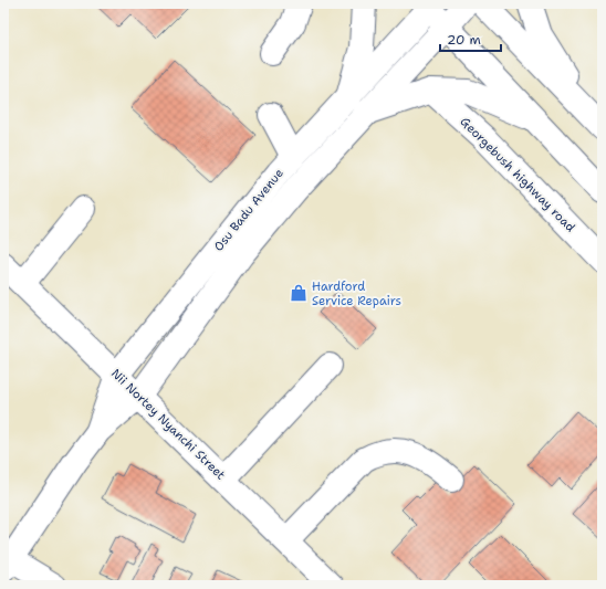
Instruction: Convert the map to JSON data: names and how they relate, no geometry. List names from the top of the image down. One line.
{"streets":{"main road":["Georgebush highway road","Osu Badu Avenue","Nii Nortey Nyanchi Street"]},"crossings":[["Osu Badu Avenue","Nii Nortey Nyanchi Street"]],"places":{"shop":["Hardford Service Repairs"]},"scale_bar":"20 m"}
